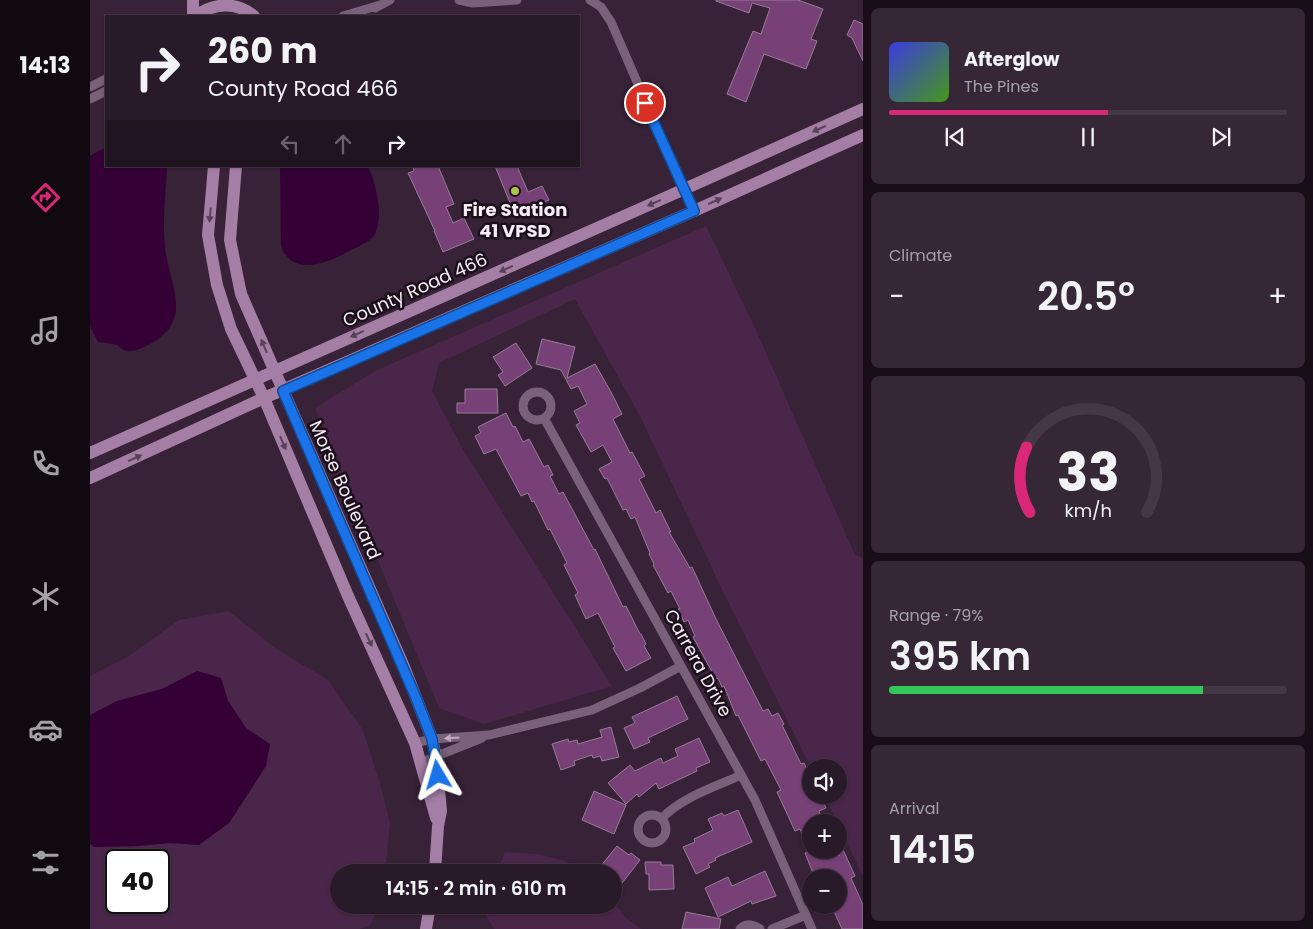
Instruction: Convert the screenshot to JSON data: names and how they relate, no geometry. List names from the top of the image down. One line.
{"streets":{"main road":["County Road 466","Morse Boulevard"],"street":["Carrera Drive"]},"crossings":[["County Road 466","Morse Boulevard"]],"places":["Fire Station 41 VPSD"],"page":{"tabs":"14:13","turn":["260 m","County Road 466"],"song":["Afterglow","The Pines"],"tile":["Climate",["Range · 79%","395 km"],["Arrival","14:15"]],"heat":["−","20.5°","+"],"map_buttons":["+","−"],"limit":"40","trip":"14:15 · 2 min · 610 m","gauge":["33","km/h"]}}
